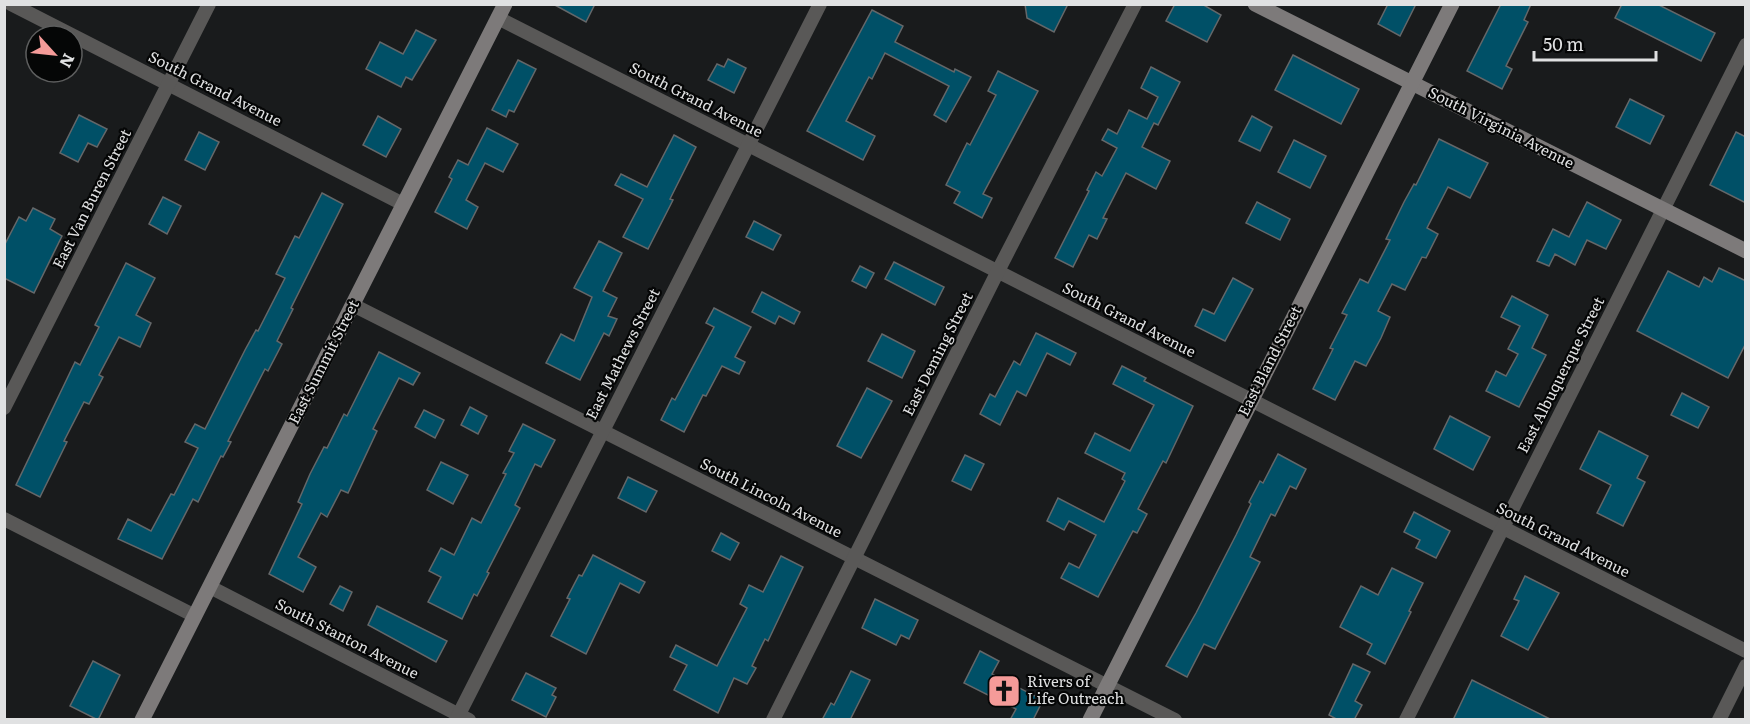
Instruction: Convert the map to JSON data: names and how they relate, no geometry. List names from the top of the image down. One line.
{"streets":{"street":["South Grand Avenue","South Virginia Avenue","East Van Buren Street","East Mathews Street","East Deming Street","East Bland Street","East Summit Street","East Albuquerque Street","South Lincoln Avenue","South Stanton Avenue"]},"crossings":[["South Grand Avenue","East Van Buren Street"],["South Grand Avenue","East Mathews Street"],["South Grand Avenue","East Deming Street"],["South Grand Avenue","East Bland Street"],["South Grand Avenue","East Summit Street"],["South Grand Avenue","East Albuquerque Street"],["South Virginia Avenue","East Bland Street"],["South Virginia Avenue","East Albuquerque Street"],["East Mathews Street","South Lincoln Avenue"],["East Mathews Street","South Stanton Avenue"],["East Deming Street","South Lincoln Avenue"],["East Bland Street","South Lincoln Avenue"],["East Summit Street","South Lincoln Avenue"],["East Summit Street","South Stanton Avenue"]],"places":{"church":["Rivers of Life Outreach"]},"scale_bar":"50 m","north":"bottom right"}
